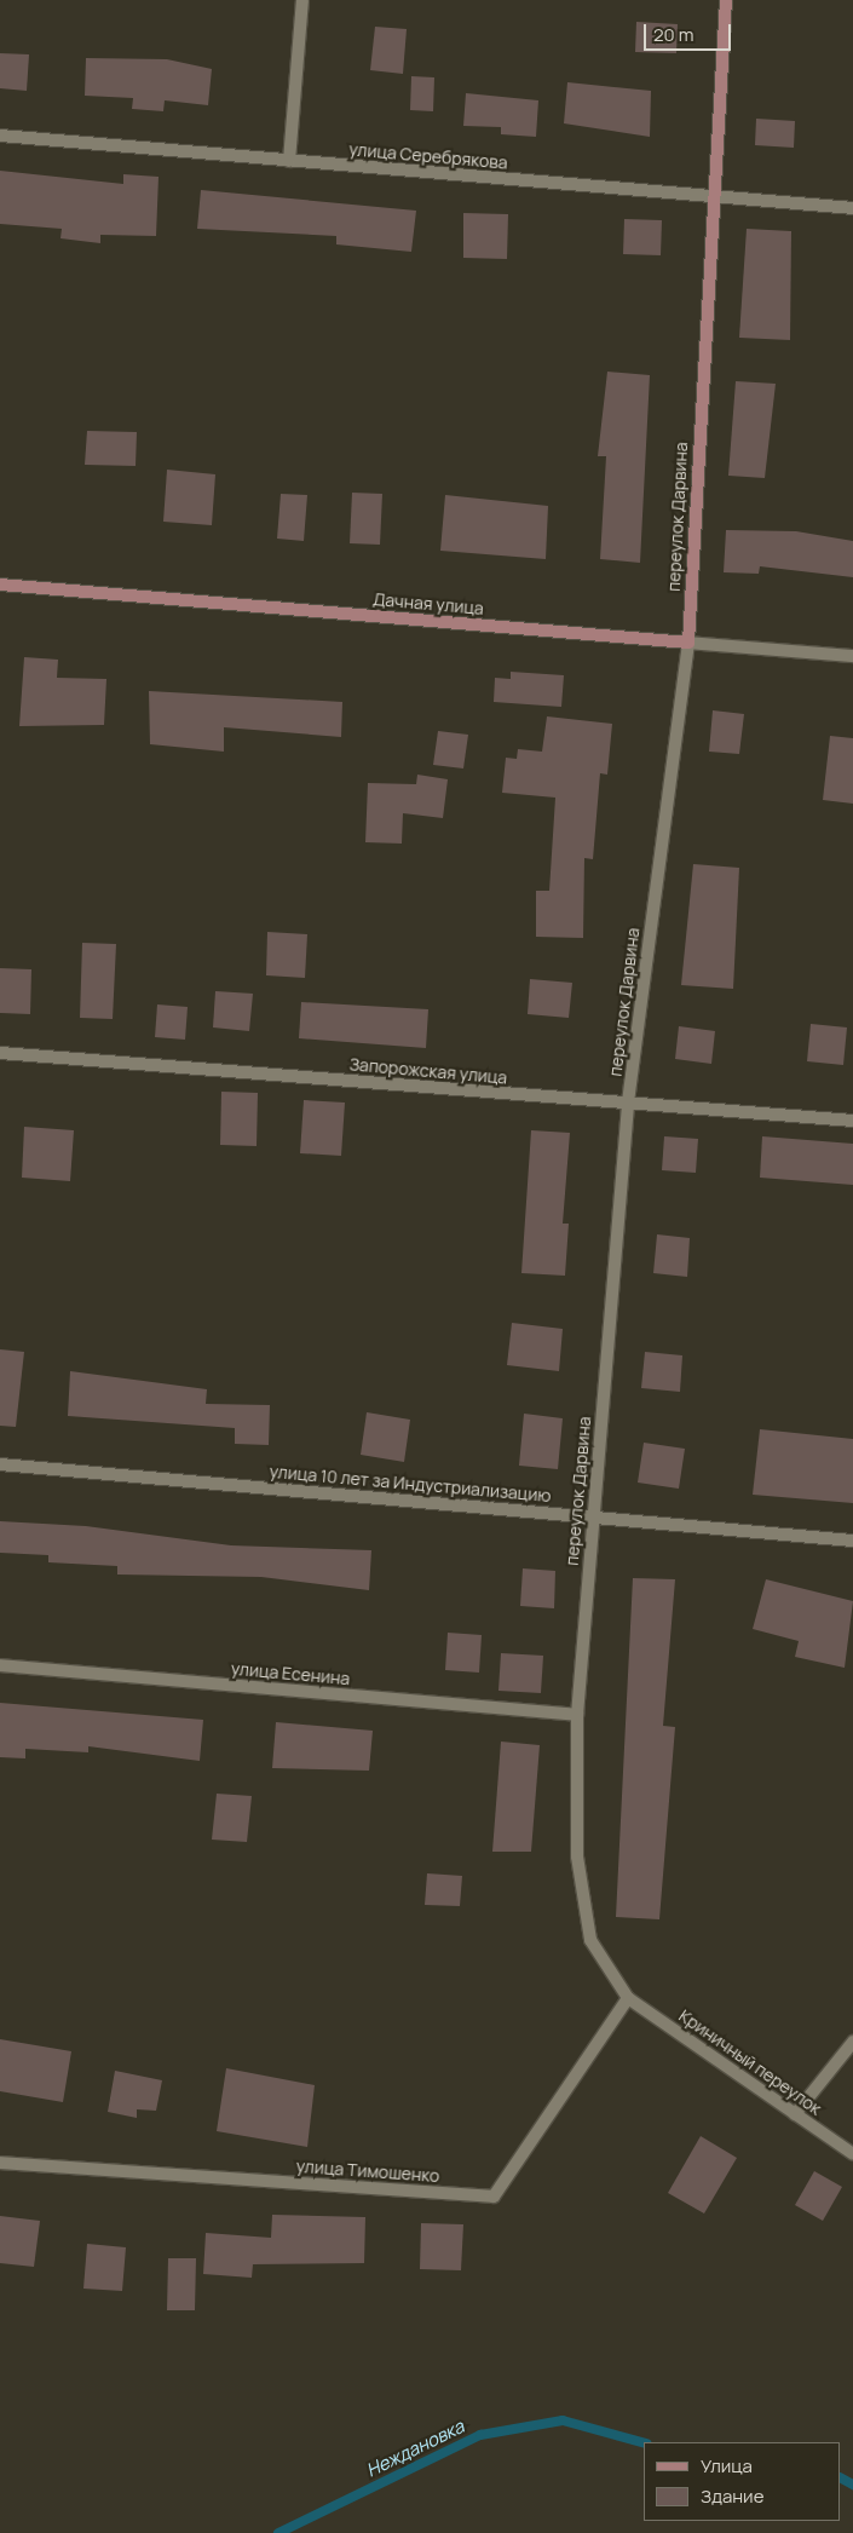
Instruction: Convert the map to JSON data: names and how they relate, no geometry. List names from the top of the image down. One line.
{"streets":{"street":["улица Серебрякова","переулок Дарвина","Дачная улица","Запорожская улица","улица 10 лет за Индустриализацию","улица Есенина","Криничный переулок","улица Тимошенко"]},"crossings":[["улица Серебрякова","переулок Дарвина"],["переулок Дарвина","Дачная улица"],["переулок Дарвина","Запорожская улица"],["переулок Дарвина","улица 10 лет за Индустриализацию"],["переулок Дарвина","улица Есенина"],["переулок Дарвина","Криничный переулок"],["переулок Дарвина","улица Тимошенко"],["Криничный переулок","улица Тимошенко"]],"water":["Неждановка"],"legend":["Улица","Здание"],"scale_bar":"20 m"}
